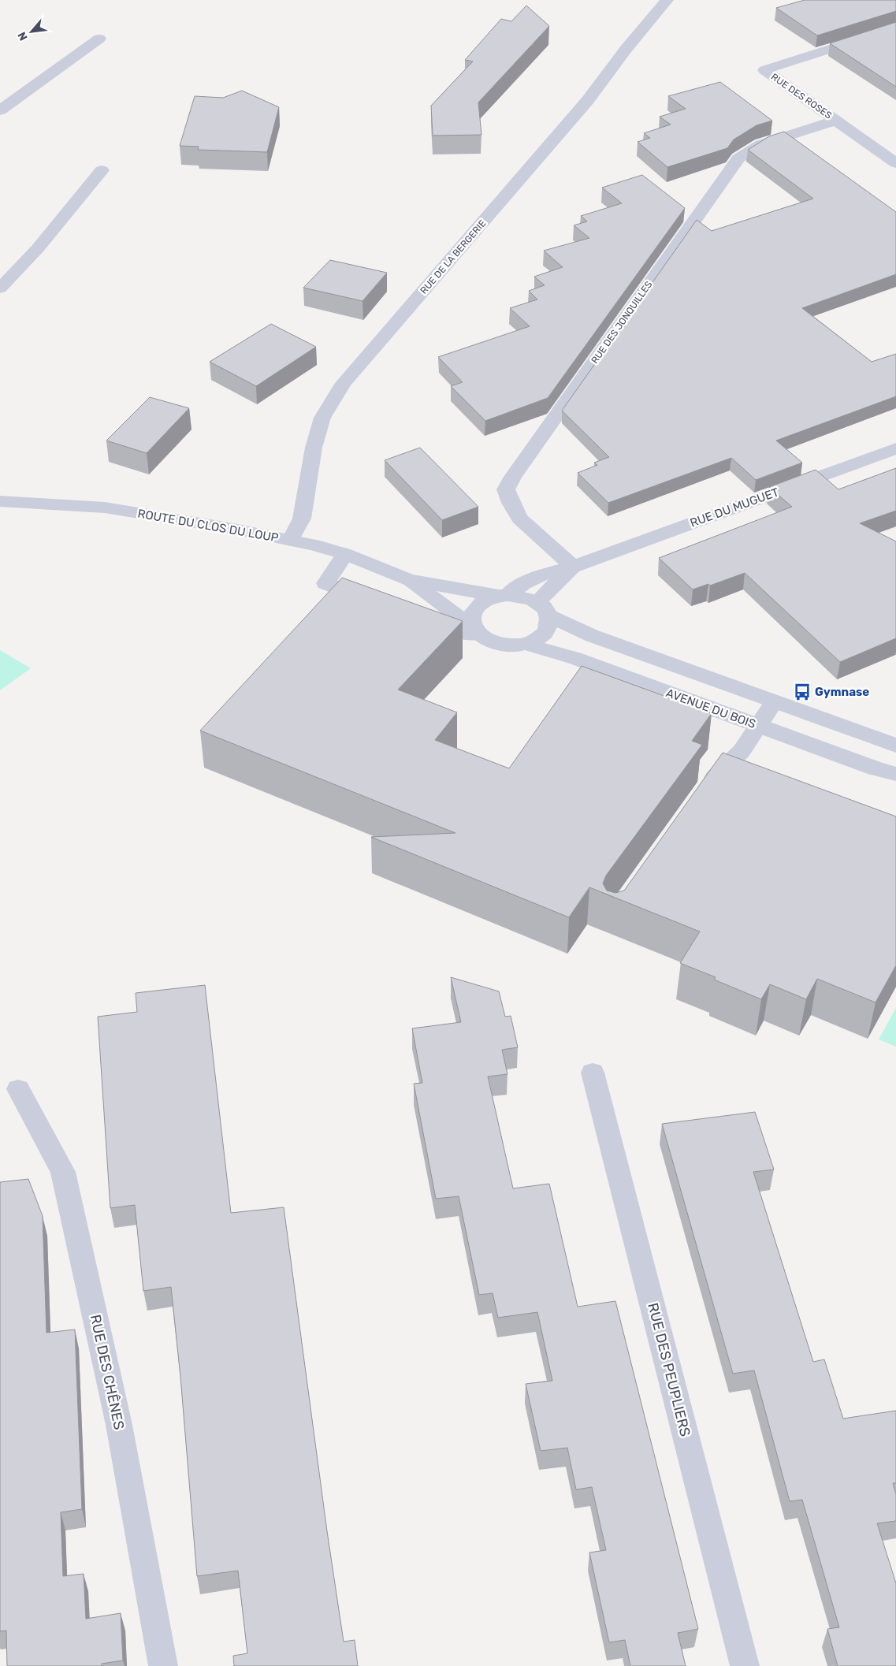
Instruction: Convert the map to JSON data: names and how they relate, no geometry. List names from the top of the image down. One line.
{"streets":{"street":["RUE DES ROSES","RUE DE LA BERGERIE","RUE DES JONQUILLES","RUE DU MUGUET","ROUTE DU CLOS DU LOUP","AVENUE DU BOIS","RUE DES PEUPLIERS","RUE DES CHÊNES"]},"crossings":[["RUE DES ROSES","RUE DES JONQUILLES"],["RUE DE LA BERGERIE","ROUTE DU CLOS DU LOUP"],["RUE DES JONQUILLES","RUE DU MUGUET"],["RUE DU MUGUET","ROUTE DU CLOS DU LOUP"],["RUE DU MUGUET","AVENUE DU BOIS"],["ROUTE DU CLOS DU LOUP","AVENUE DU BOIS"]],"places":{"bus stop":["Gymnase"]},"north":"bottom left"}
